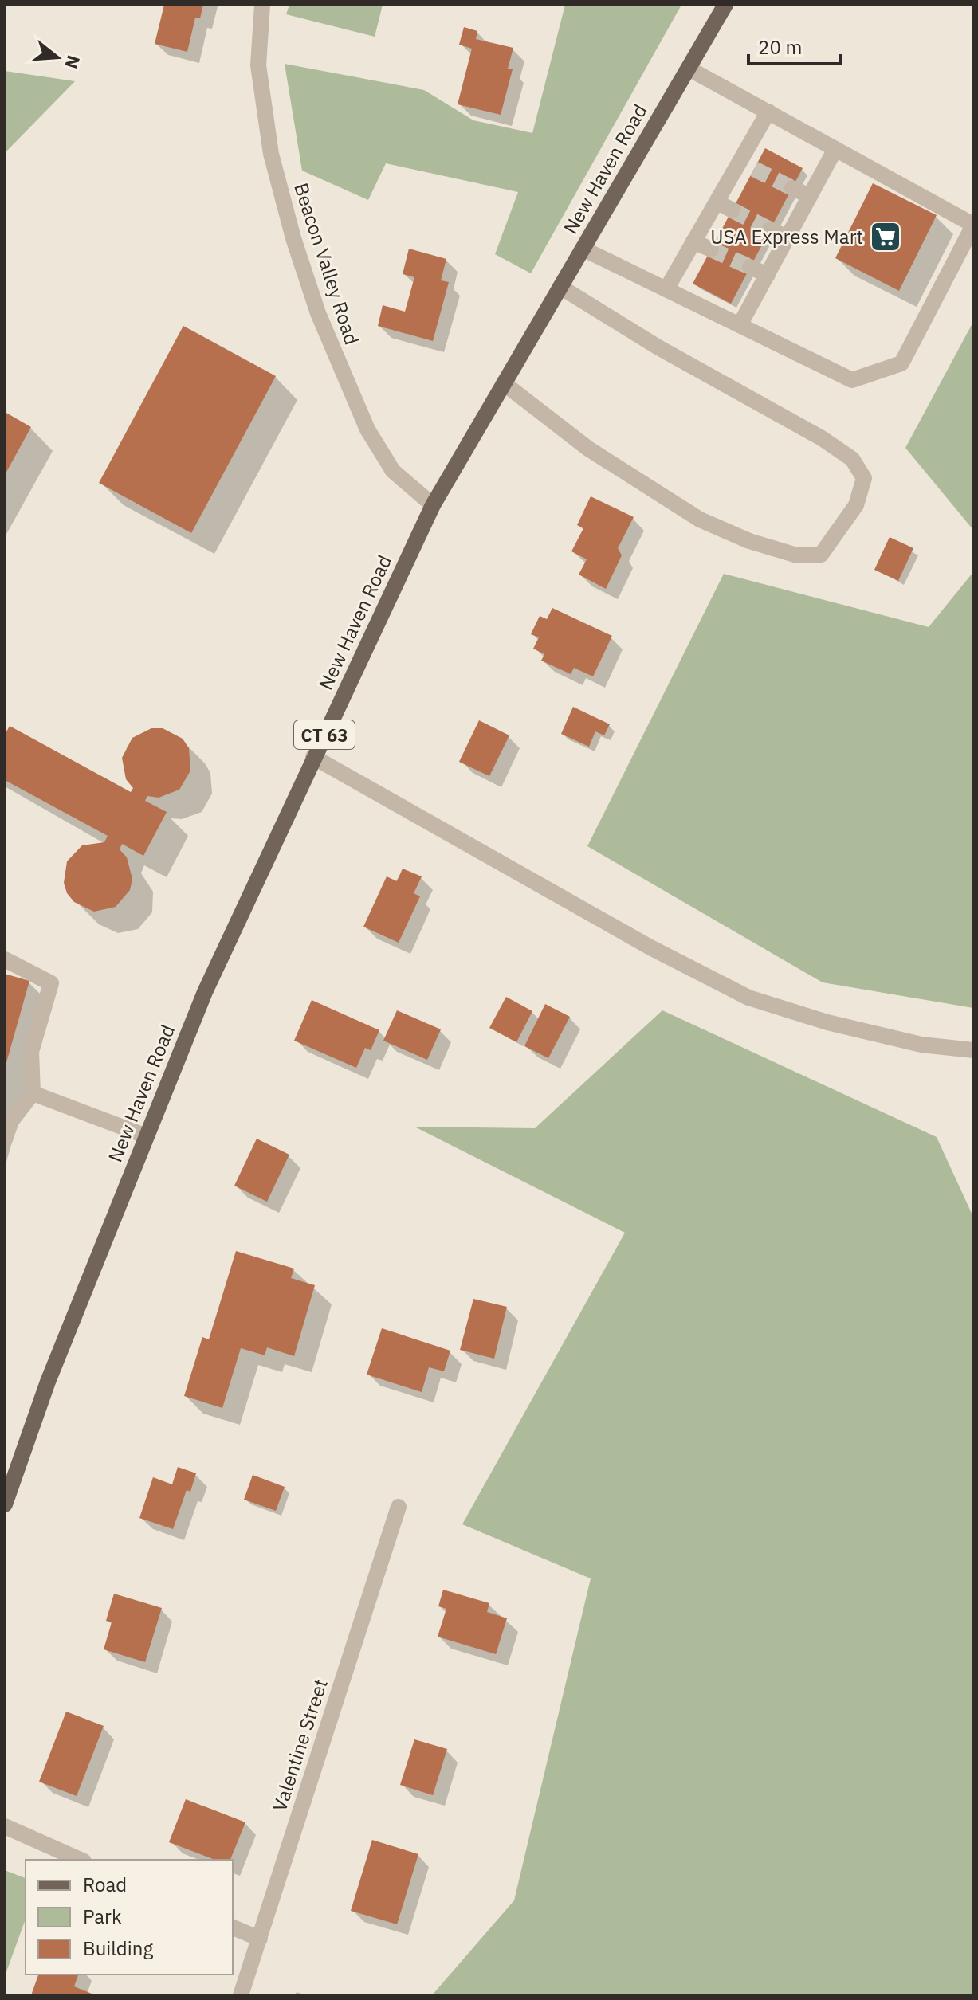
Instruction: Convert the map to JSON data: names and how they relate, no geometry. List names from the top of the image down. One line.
{"streets":{"main road":["New Haven Road","CT 63"],"street":["Beacon Valley Road","Valentine Street"]},"crossings":[["New Haven Road","Beacon Valley Road"]],"places":{"supermarket":["USA Express Mart"]},"legend":["Road","Park","Building"],"scale_bar":"20 m","north":"right"}
